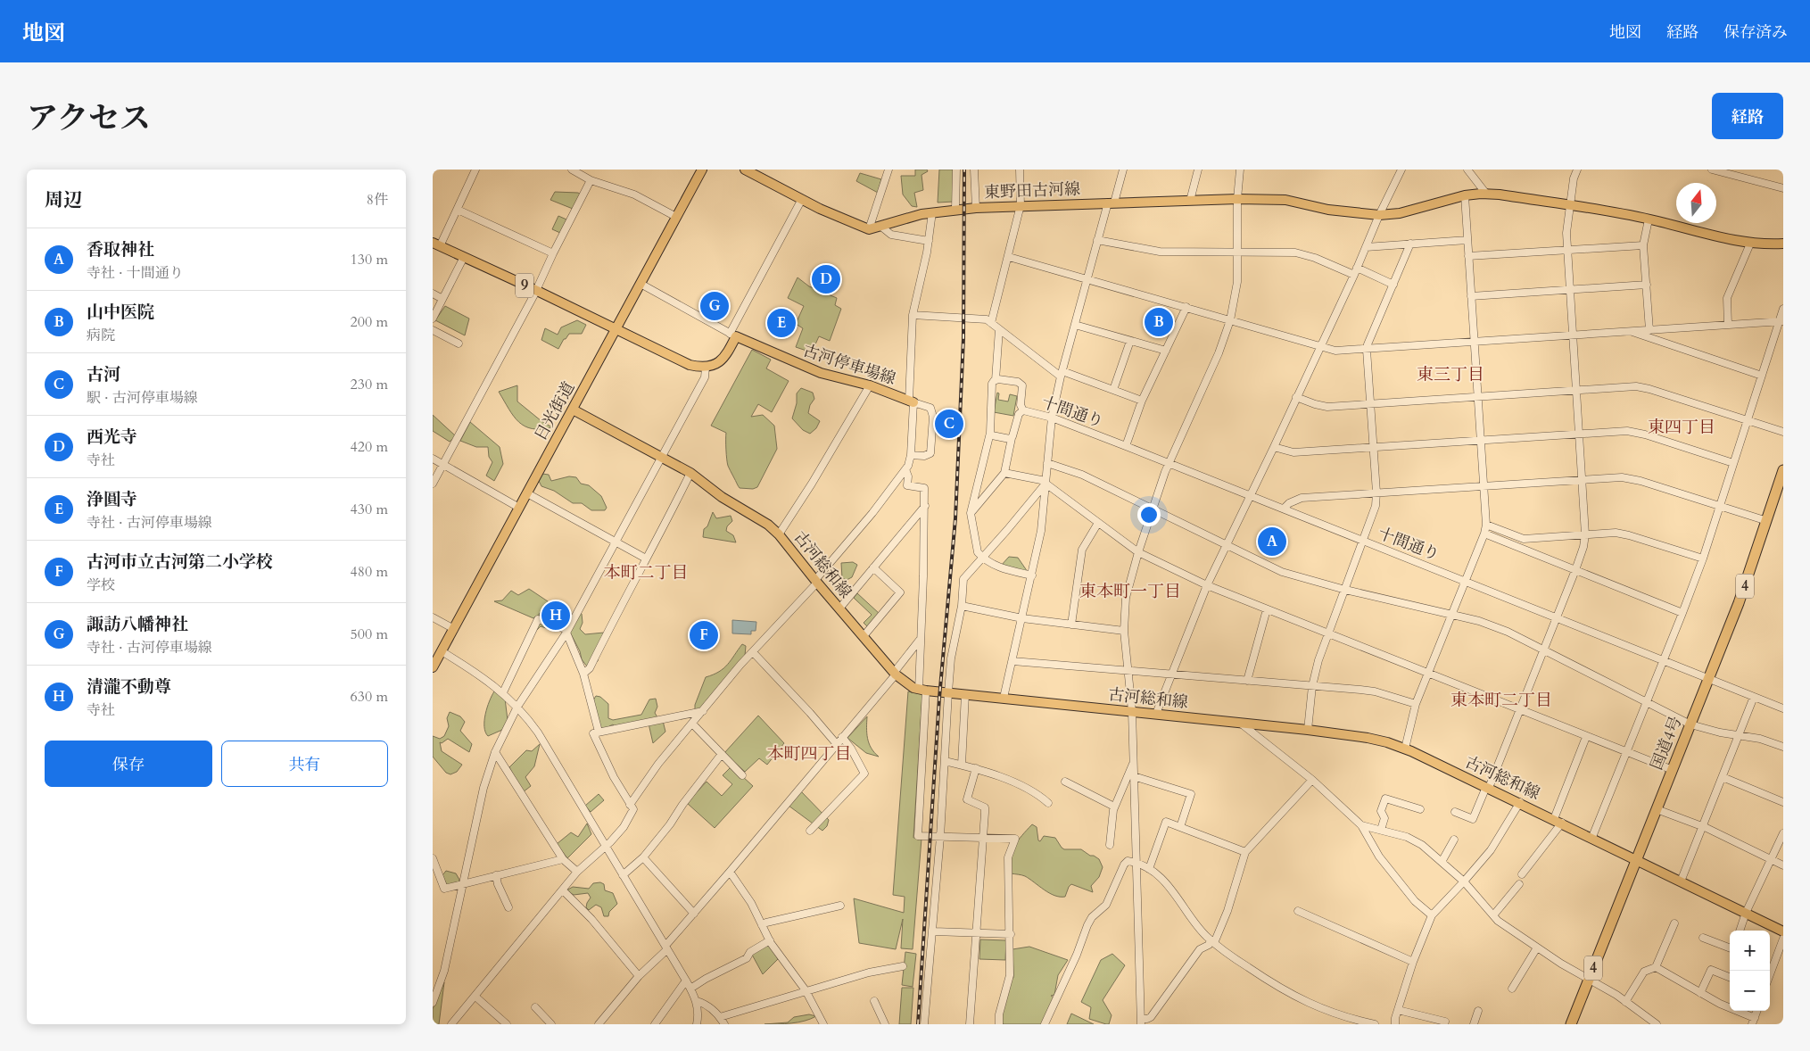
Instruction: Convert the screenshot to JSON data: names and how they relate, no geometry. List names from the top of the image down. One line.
{"streets":{"highway":["4","国道4号"],"main road":["東野田古河線","9","古河停車場線","日光街道","古河総和線"],"street":["十間通り"]},"crossings":[["9","日光街道"],["日光街道","古河総和線"],["十間通り","国道4号"],["古河総和線","国道4号"]],"districts":["東三丁目","東四丁目","本町二丁目","東本町一丁目","東本町二丁目","本町四丁目"],"north":"top","page":{"header":"地図","nav":["地図","経路","保存済み"],"title":"アクセス","buttons":["経路",["保存","共有"]],"heading":["周辺","8件"],"list":[{"mark":"A","name":"香取神社","note":"寺社 · 十間通り","value":"130 m"},{"mark":"B","name":"山中医院","note":"病院","value":"200 m"},{"mark":"C","name":"古河","note":"駅 · 古河停車場線","value":"230 m"},{"mark":"D","name":"西光寺","note":"寺社","value":"420 m"},{"mark":"E","name":"浄圓寺","note":"寺社 · 古河停車場線","value":"430 m"},{"mark":"F","name":"古河市立古河第二小学校","note":"学校","value":"480 m"},{"mark":"G","name":"諏訪八幡神社","note":"寺社 · 古河停車場線","value":"500 m"},{"mark":"H","name":"清瀧不動尊","note":"寺社","value":"630 m"}],"pins":["D","G","B","E","C","A","H","F"],"map_buttons":["+","−"]}}
